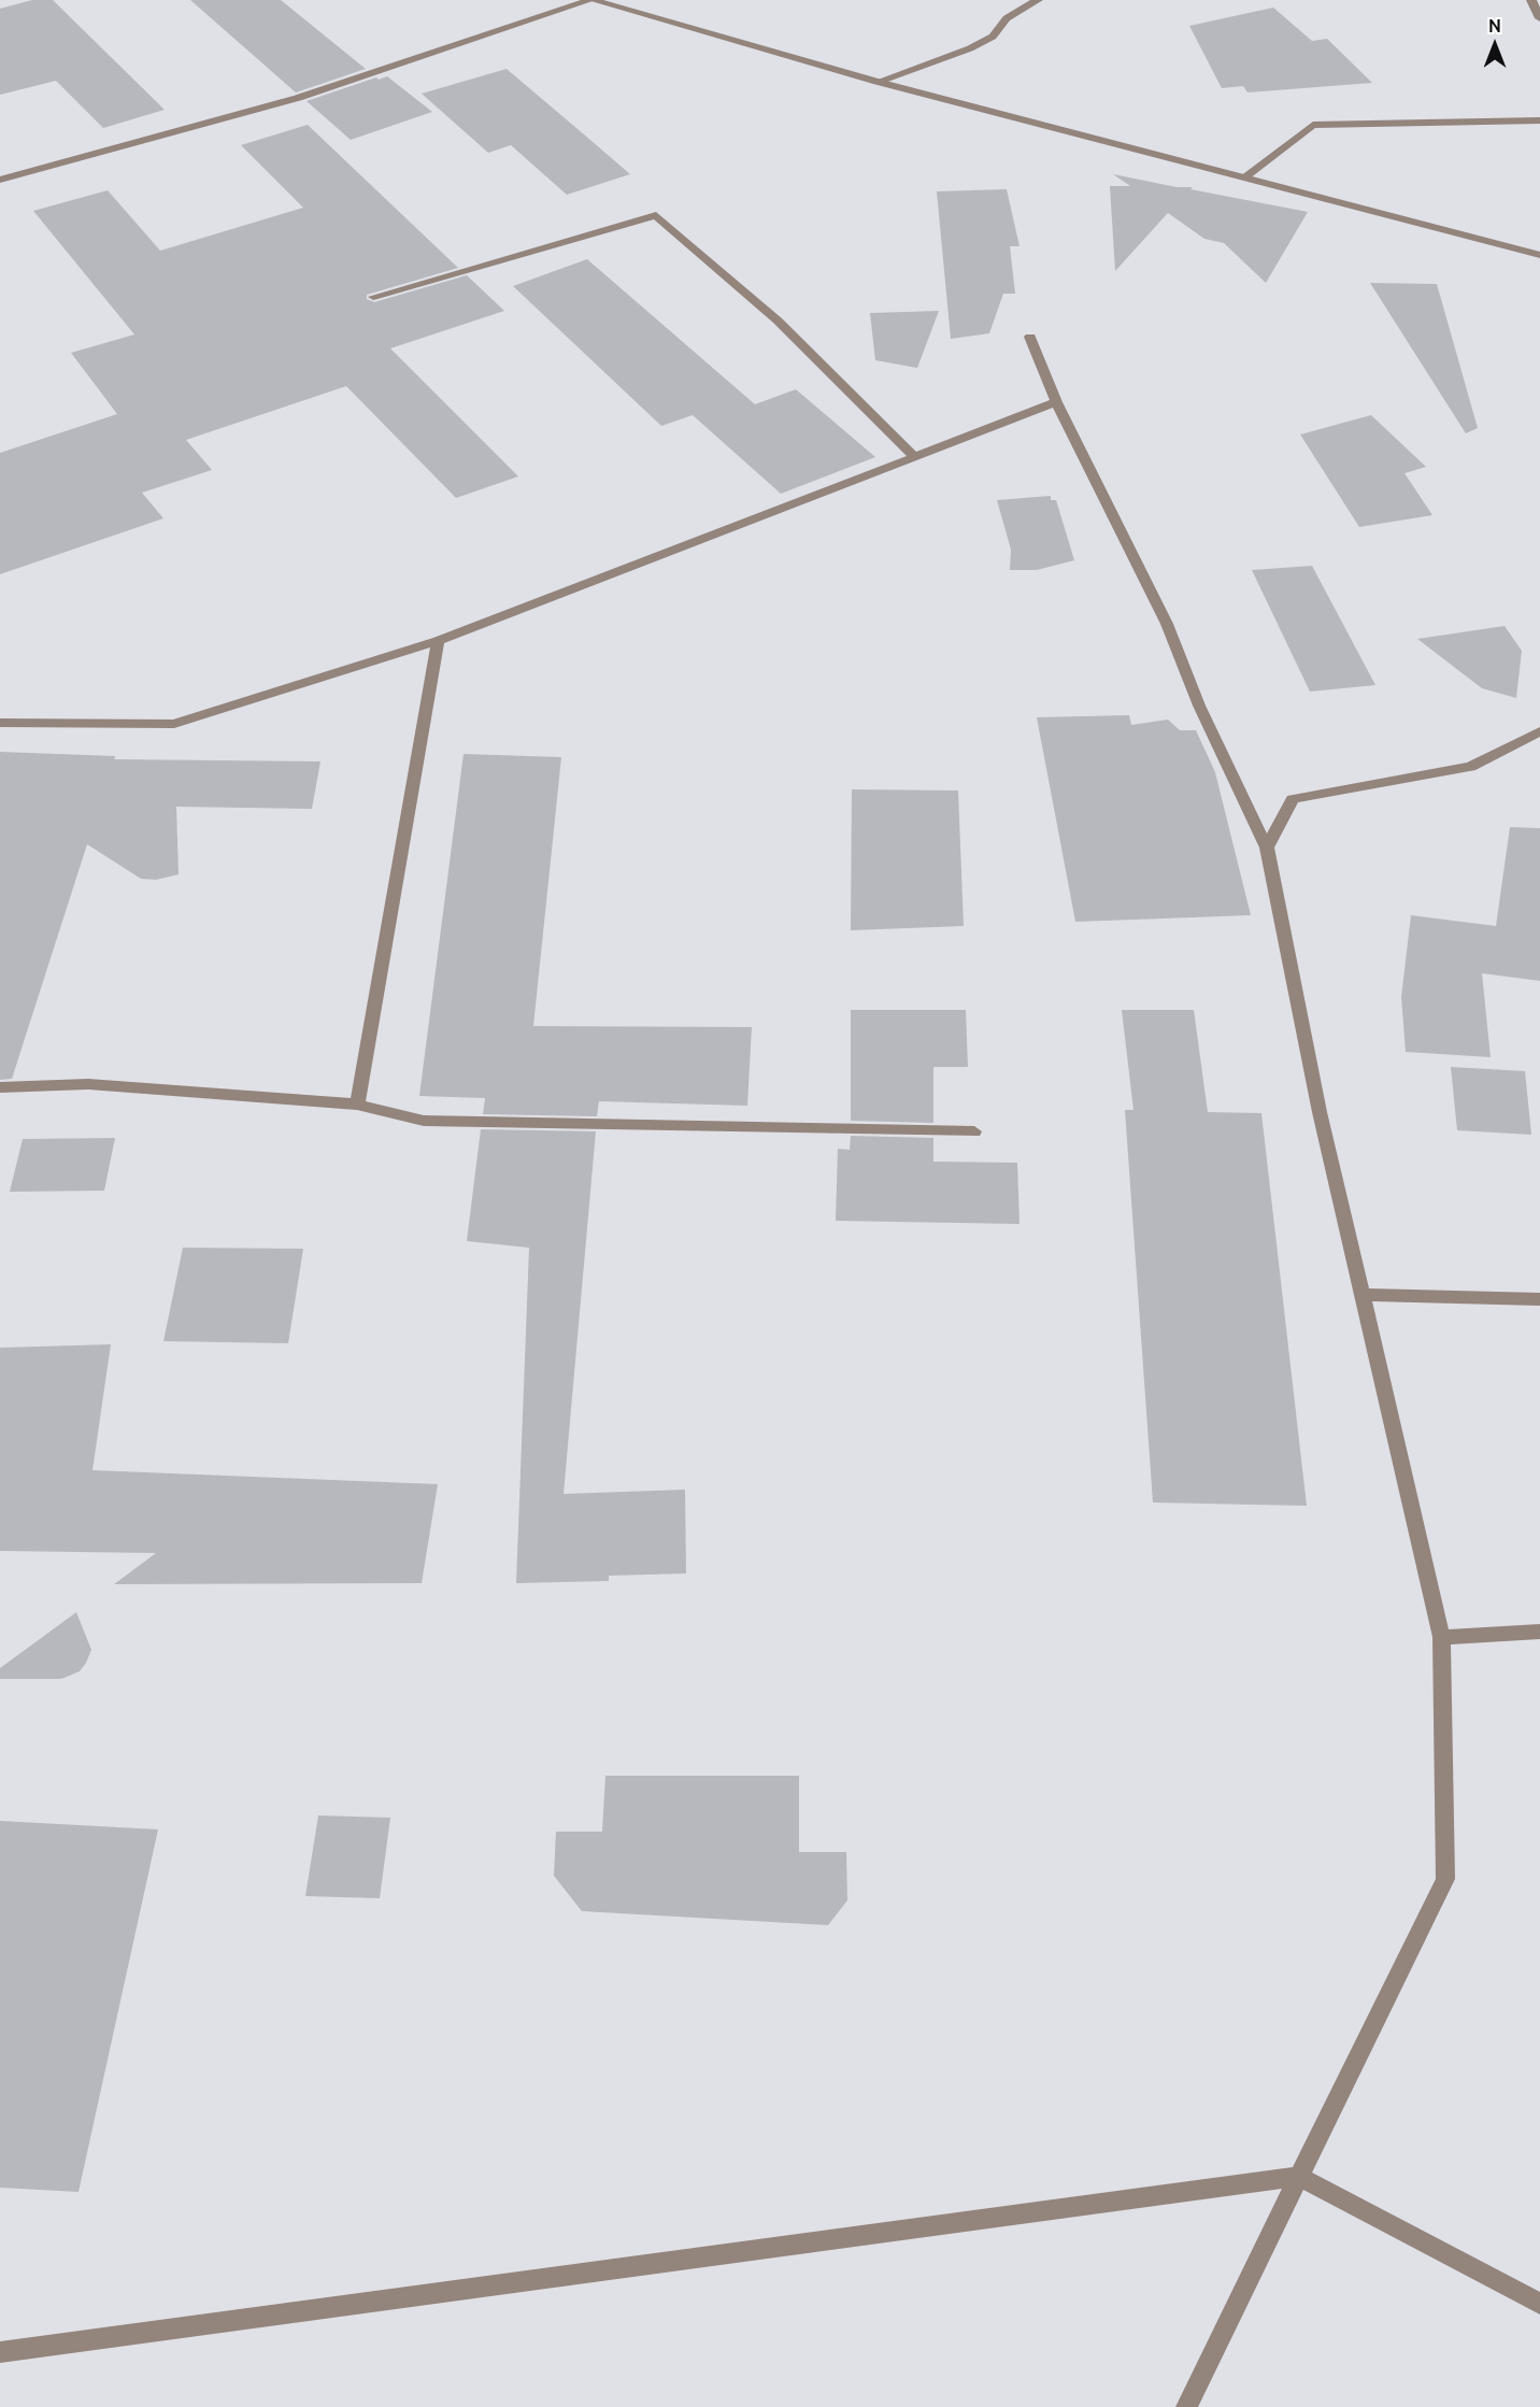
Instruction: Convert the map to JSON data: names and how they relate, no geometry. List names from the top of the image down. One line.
{"north":"top"}
